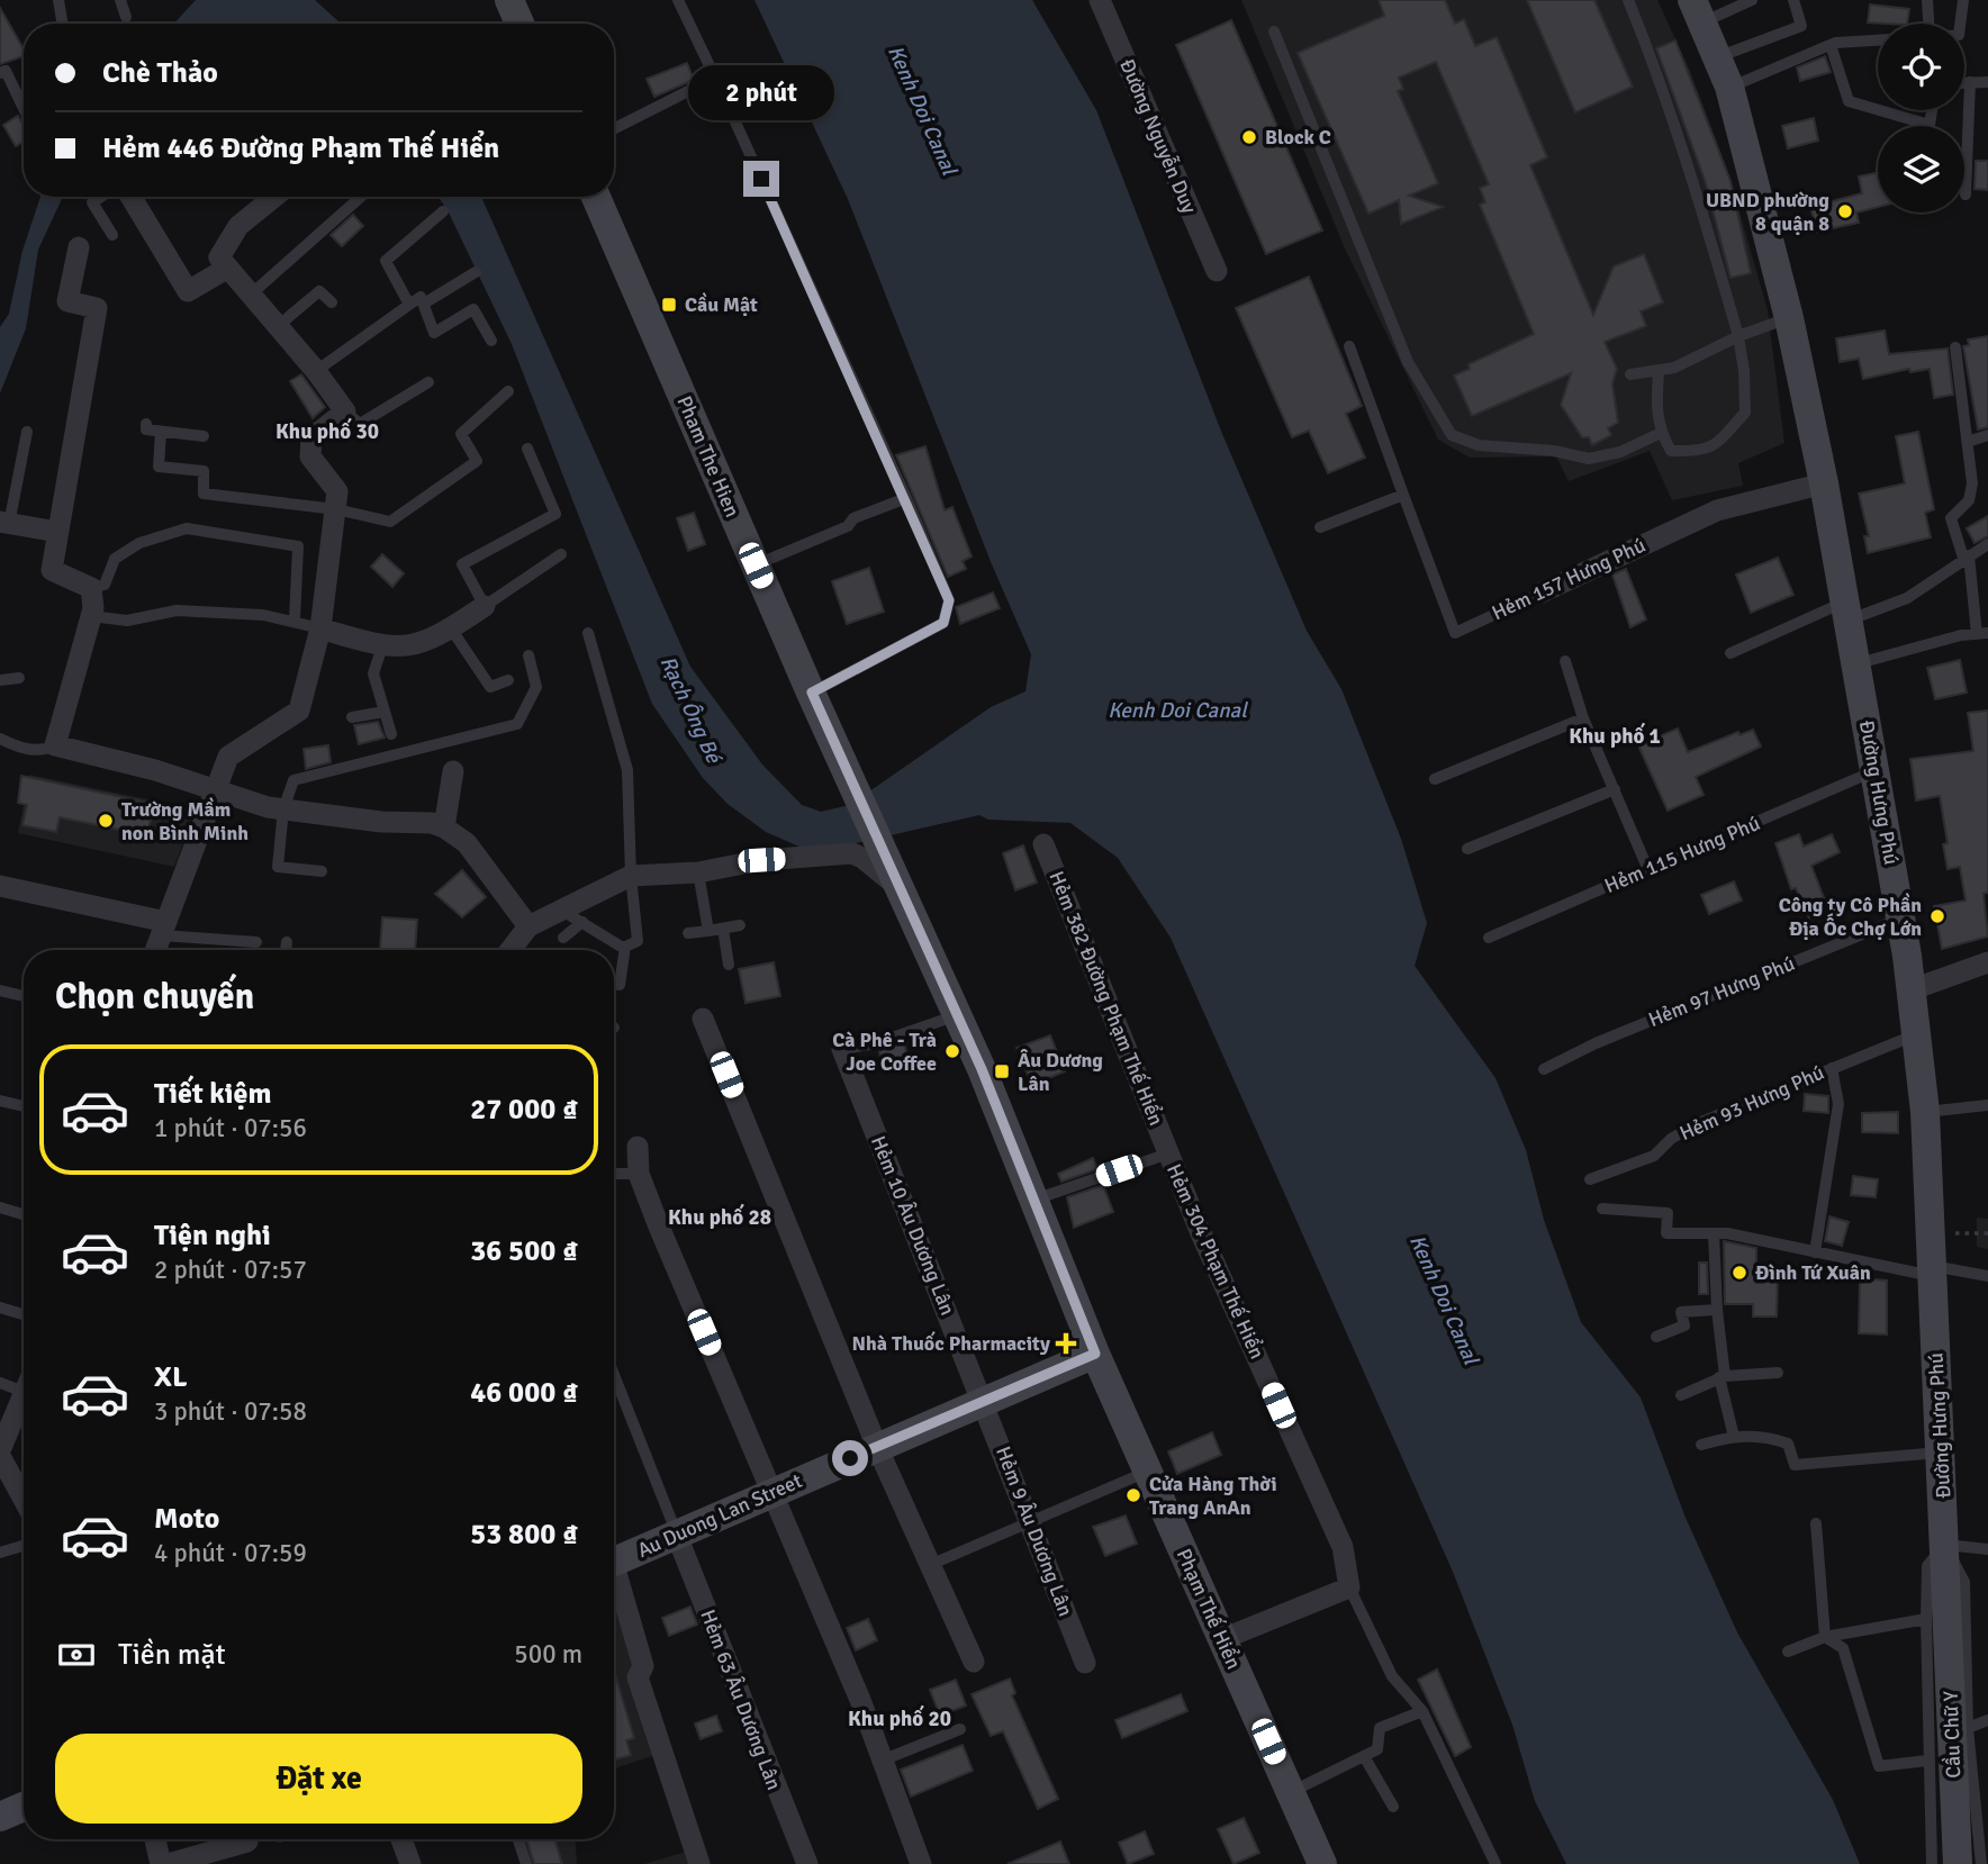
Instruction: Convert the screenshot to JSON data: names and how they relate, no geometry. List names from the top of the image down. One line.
{"streets":{"main road":["Pham The Hien","Đường Hưng Phú","Au Duong Lan Street","Phạm Thế Hiển","Cầu Chữ Y"],"street":["Đường Nguyễn Duy","Hẻm 157 Hưng Phú","Hẻm 382 Đường Phạm Thế Hiển","Hẻm 10 Âu Dương Lân","Hẻm 304 Phạm Thế Hiển","Hẻm 9 Âu Dương Lân","Hẻm 63 Âu Dương Lân"],"lane":["Hẻm 115 Hưng Phú","Hẻm 97 Hưng Phú","Hẻm 93 Hưng Phú"]},"crossings":[["Hẻm 157 Hưng Phú","Đường Hưng Phú"],["Đường Hưng Phú","Hẻm 115 Hưng Phú"],["Đường Hưng Phú","Hẻm 97 Hưng Phú"],["Đường Hưng Phú","Hẻm 93 Hưng Phú"],["Đường Hưng Phú","Cầu Chữ Y"],["Hẻm 382 Đường Phạm Thế Hiển","Hẻm 304 Phạm Thế Hiển"],["Hẻm 10 Âu Dương Lân","Au Duong Lan Street"],["Hẻm 10 Âu Dương Lân","Hẻm 9 Âu Dương Lân"],["Au Duong Lan Street","Hẻm 9 Âu Dương Lân"],["Au Duong Lan Street","Phạm Thế Hiển"],["Au Duong Lan Street","Hẻm 63 Âu Dương Lân"]],"districts":["Khu phố 30","Khu phố 1","Khu phố 28","Khu phố 20"],"water":["Kenh Doi Canal","Rạch Ông Bé"],"places":{"other":["Block C","UBND phường 8 quận 8","Trường Mầm non Bình Minh","Công ty Cô Phần Địa Ốc Chợ Lớn","Cà Phê - Trà Joe Coffee","Đình Tứ Xuân","Cửa Hàng Thời Trang AnAn"],"transit":["Cầu Mật","Âu Dương Lân"],"health":["Nhà Thuốc Pharmacity"]},"page":{"banner":["Chè Thảo","Hẻm 446 Đường Phạm Thế Hiển"],"bubble":"2 phút","heading":"Chọn chuyến","list":[{"name":"Tiết kiệm","note":"1 phút · 07:56","value":"27 000 ₫"},{"name":"Tiện nghi","note":"2 phút · 07:57","value":"36 500 ₫"},{"name":"XL","note":"3 phút · 07:58","value":"46 000 ₫"},{"name":"Moto","note":"4 phút · 07:59","value":"53 800 ₫"}],"pay":["Tiền mặt","500 m"],"buttons":"Đặt xe"}}
